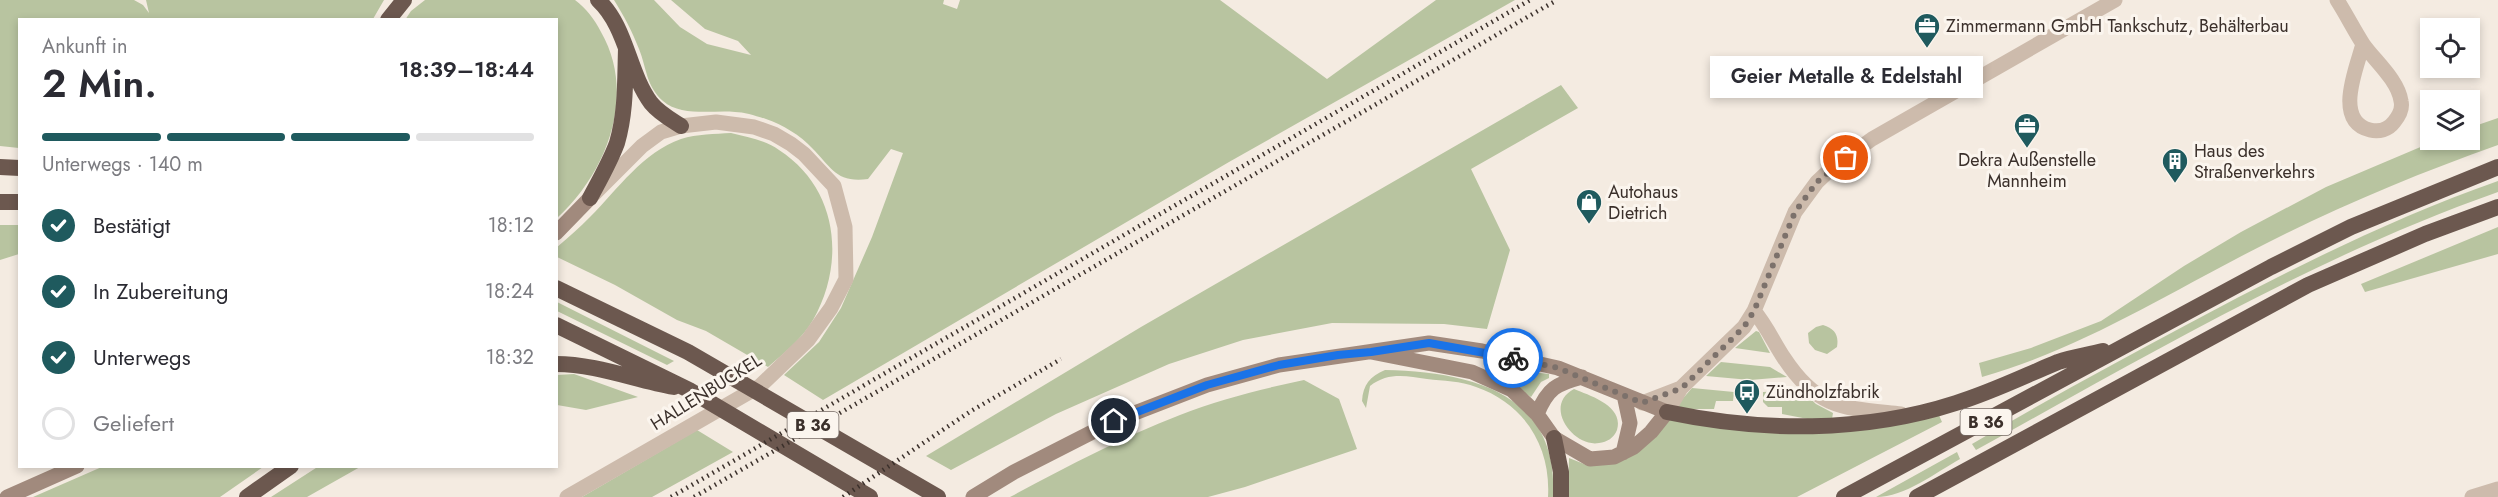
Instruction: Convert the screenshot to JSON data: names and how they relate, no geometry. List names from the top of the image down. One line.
{"streets":{"highway":["B 36"],"street":["HALLENBUCKEL"]},"places":{"office":["Zimmermann GmbH Tankschutz, Behälterbau","Dekra Außenstelle Mannheim"],"other":["Geier Metalle & Edelstahl"],"building":["Haus des Straßenverkehrs"],"shop":["Autohaus Dietrich"],"bus stop":["Zündholzfabrik"]},"page":{"heading":["2 Min.","Ankunft in","18:39–18:44"],"bubble":"Geier Metalle & Edelstahl","bar":"Unterwegs · 140 m","list":[["Bestätigt","18:12"],["In Zubereitung","18:24"],["Unterwegs","18:32"],"Geliefert"]}}
